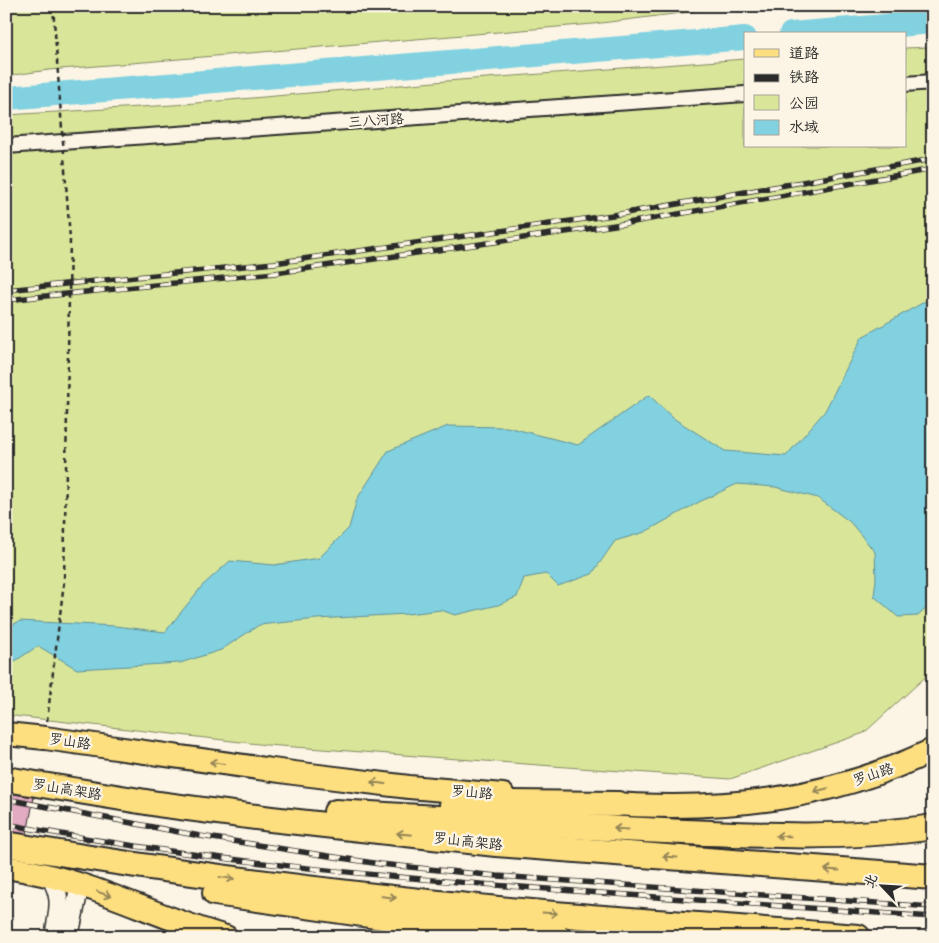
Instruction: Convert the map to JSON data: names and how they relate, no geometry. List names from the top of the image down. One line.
{"streets":{"highway":["罗山高架路"],"main road":["罗山路"],"street":["三八河路"]},"one_way":["罗山路"],"legend":["道路","铁路","公园","水域"],"north":"top left"}
